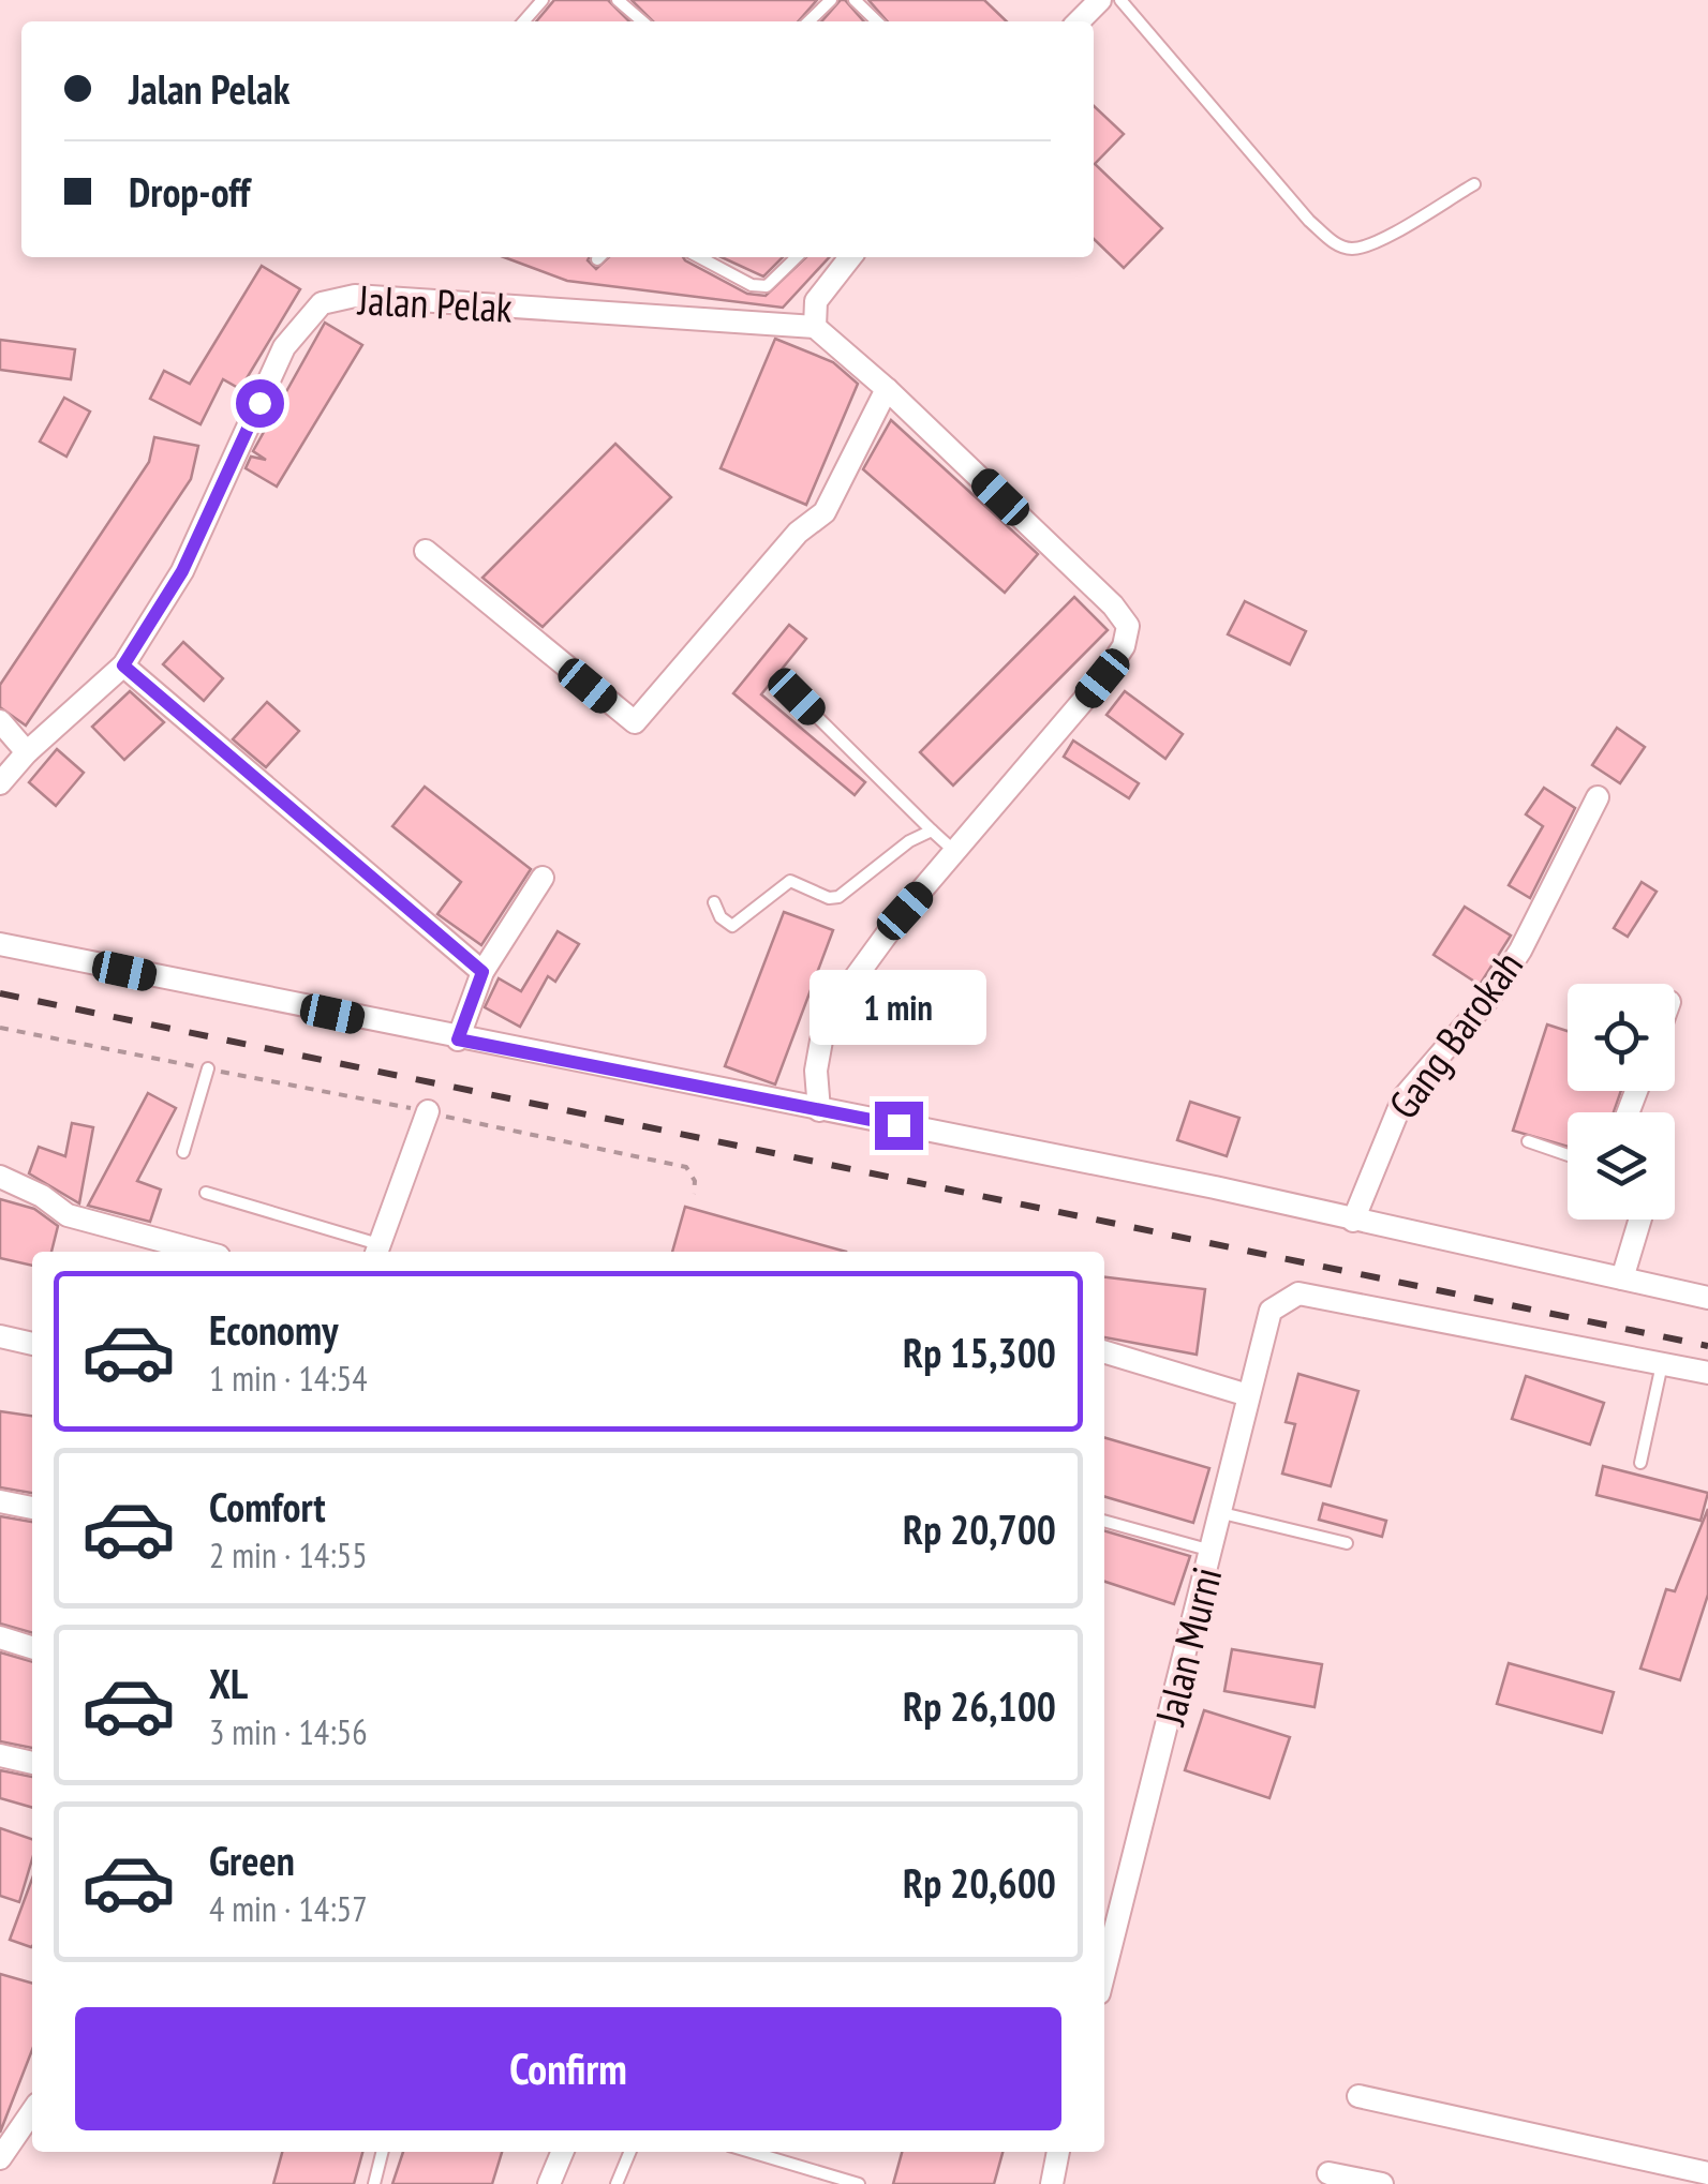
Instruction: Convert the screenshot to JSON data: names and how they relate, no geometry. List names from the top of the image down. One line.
{"streets":{"street":["Jalan Pelak","Gang Barokah","Jalan Murni"]},"page":{"banner":["Jalan Pelak","Drop-off"],"bubble":"1 min","list":[{"name":"Economy","note":"1 min · 14:54","value":"Rp 15,300"},{"name":"Comfort","note":"2 min · 14:55","value":"Rp 20,700"},{"name":"XL","note":"3 min · 14:56","value":"Rp 26,100"},{"name":"Green","note":"4 min · 14:57","value":"Rp 20,600"}],"buttons":"Confirm"}}
